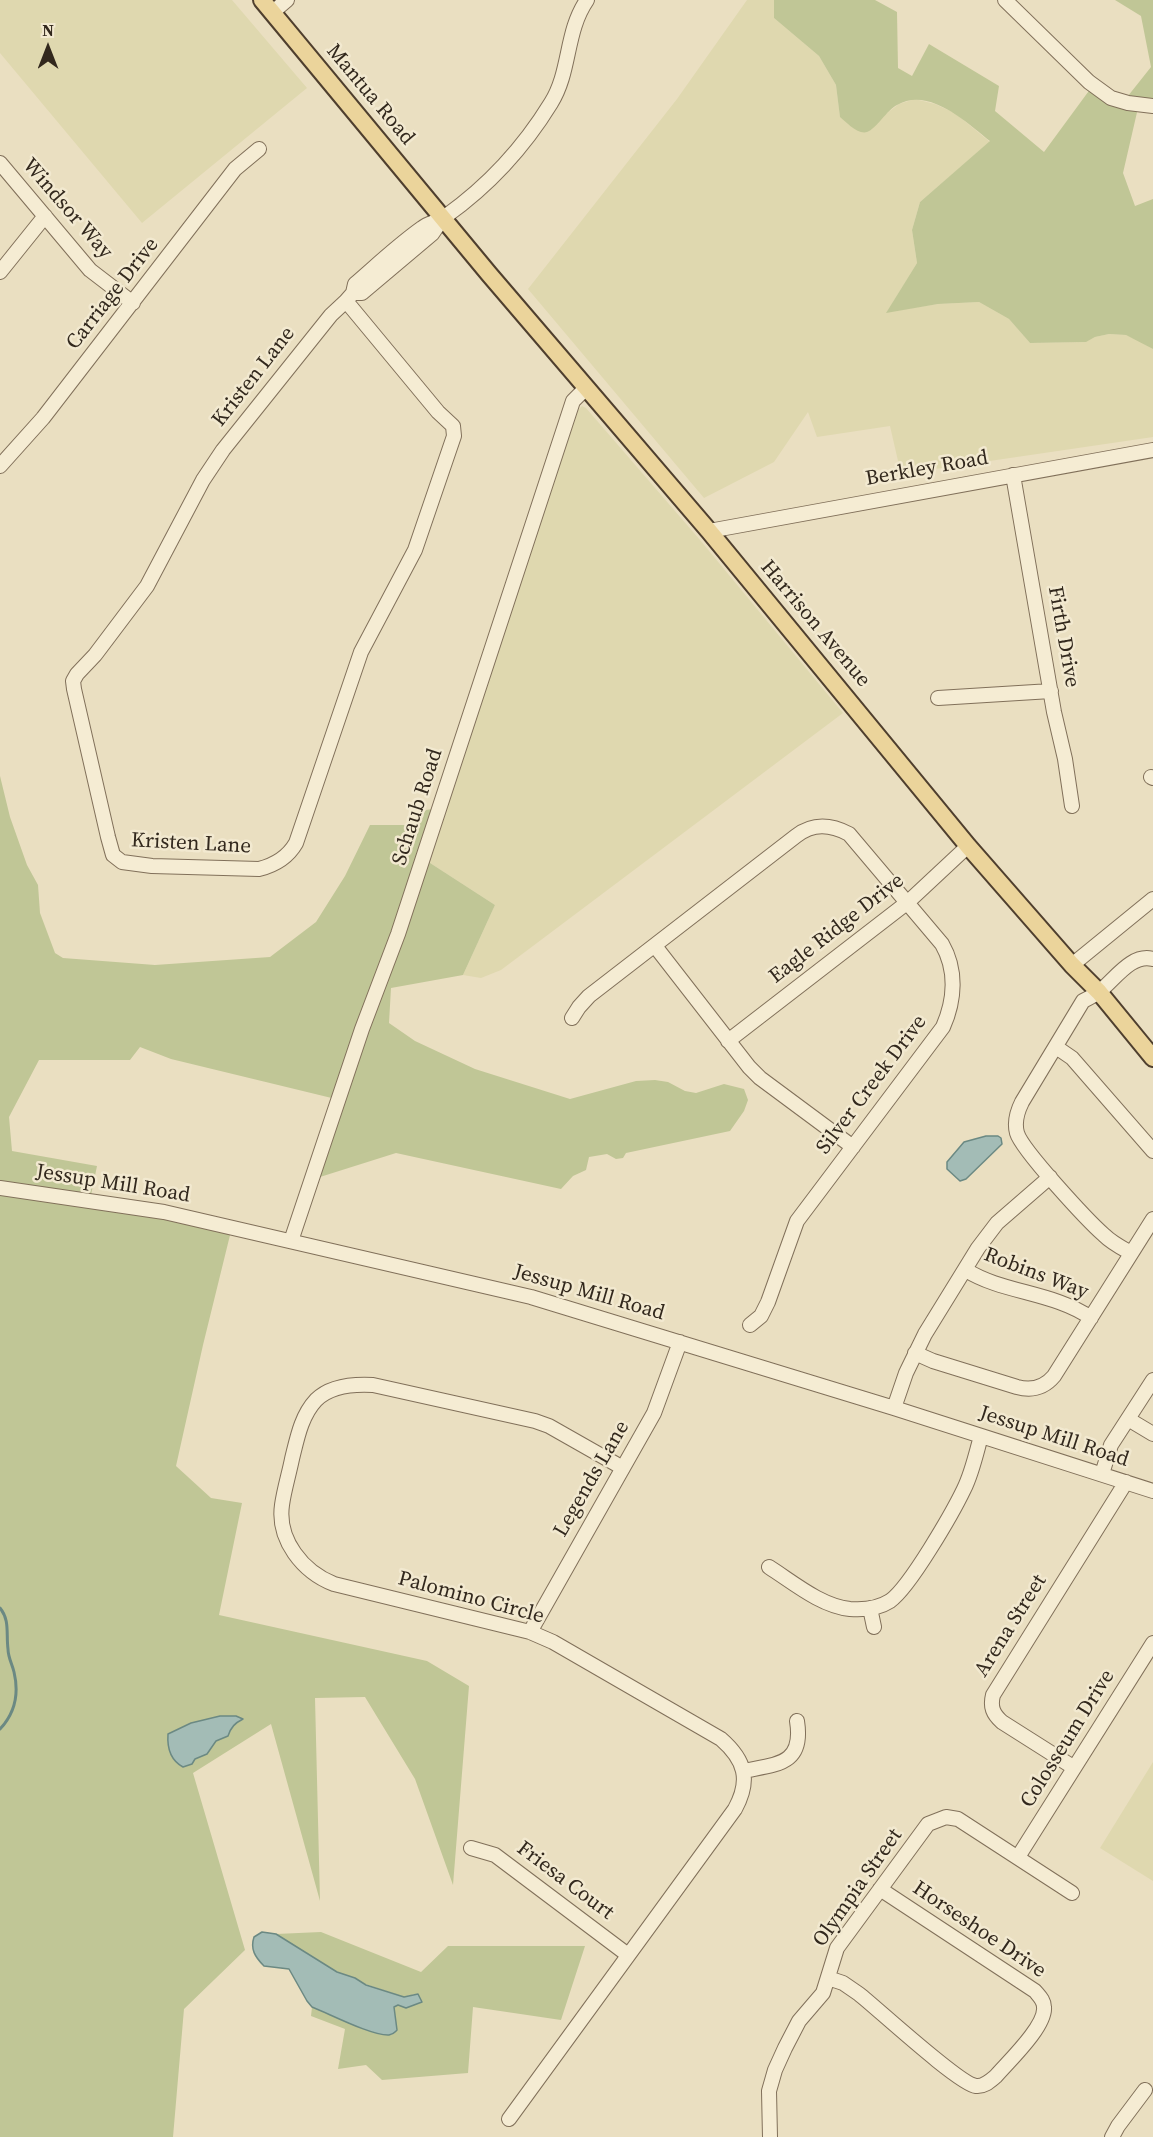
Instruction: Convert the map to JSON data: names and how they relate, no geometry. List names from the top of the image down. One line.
{"streets":{"main road":["Mantua Road","Harrison Avenue"],"street":["Windsor Way","Carriage Drive","Kristen Lane","Berkley Road","Firth Drive","Schaub Road","Eagle Ridge Drive","Silver Creek Drive","Jessup Mill Road","Robins Way","Legends Lane","Palomino Circle","Arena Street","Colosseum Drive","Friesa Court","Olympia Street","Horseshoe Drive"]},"crossings":[["Mantua Road","Kristen Lane"],["Mantua Road","Harrison Avenue"],["Windsor Way","Carriage Drive"],["Kristen Lane","Harrison Avenue"],["Berkley Road","Harrison Avenue"],["Berkley Road","Firth Drive"],["Harrison Avenue","Schaub Road"],["Harrison Avenue","Eagle Ridge Drive"],["Schaub Road","Jessup Mill Road"],["Eagle Ridge Drive","Silver Creek Drive"],["Jessup Mill Road","Legends Lane"],["Jessup Mill Road","Arena Street"],["Legends Lane","Palomino Circle"],["Arena Street","Colosseum Drive"],["Colosseum Drive","Olympia Street"],["Olympia Street","Horseshoe Drive"]],"north":"top"}
